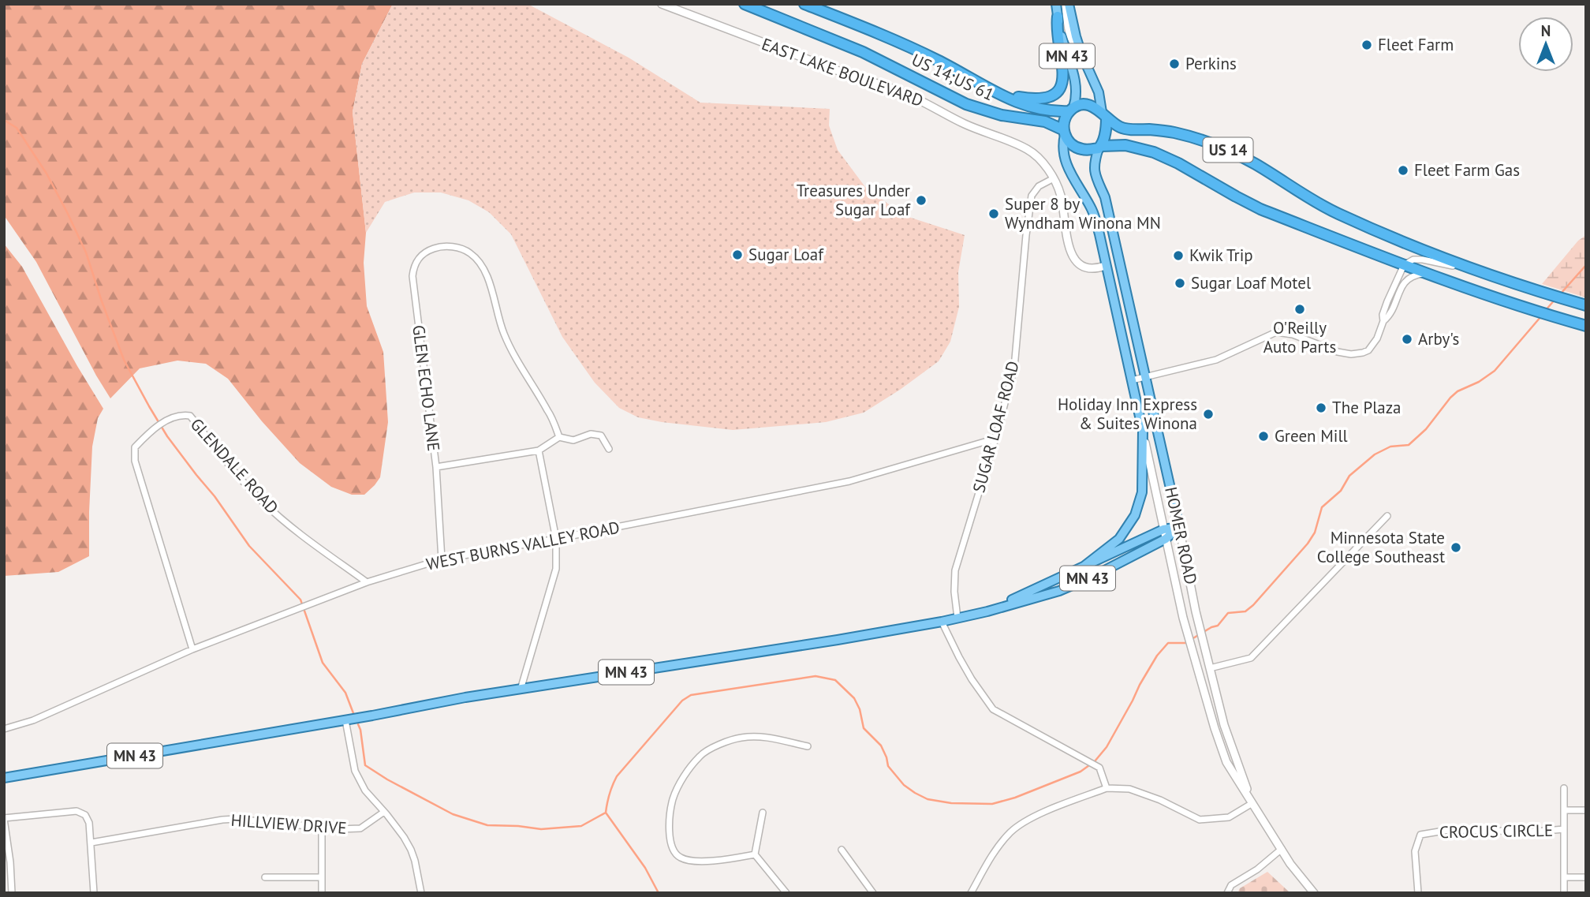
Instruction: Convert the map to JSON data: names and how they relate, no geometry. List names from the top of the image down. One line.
{"streets":{"highway":["US 14;US 61","US 14"],"main road":["MN 43","HOMER ROAD"],"street":["EAST LAKE BOULEVARD","GLEN ECHO LANE","SUGAR LOAF ROAD","GLENDALE ROAD","WEST BURNS VALLEY ROAD","HILLVIEW DRIVE","CROCUS CIRCLE"]},"crossings":[["MN 43","EAST LAKE BOULEVARD"],["MN 43","US 14;US 61"],["MN 43","SUGAR LOAF ROAD"],["MN 43","HOMER ROAD"],["EAST LAKE BOULEVARD","SUGAR LOAF ROAD"],["EAST LAKE BOULEVARD","HOMER ROAD"],["US 14;US 61","US 14"],["US 14;US 61","HOMER ROAD"],["GLEN ECHO LANE","WEST BURNS VALLEY ROAD"],["SUGAR LOAF ROAD","WEST BURNS VALLEY ROAD"],["GLENDALE ROAD","WEST BURNS VALLEY ROAD"]],"places":["Fleet Farm","Perkins","Fleet Farm Gas","Treasures Under Sugar Loaf","Super 8 by Wyndham Winona MN","Sugar Loaf","Kwik Trip","Sugar Loaf Motel","O'Reilly Auto Parts","Arby's","The Plaza","Holiday Inn Express & Suites Winona","Green Mill","Minnesota State College Southeast"],"north":"top"}
